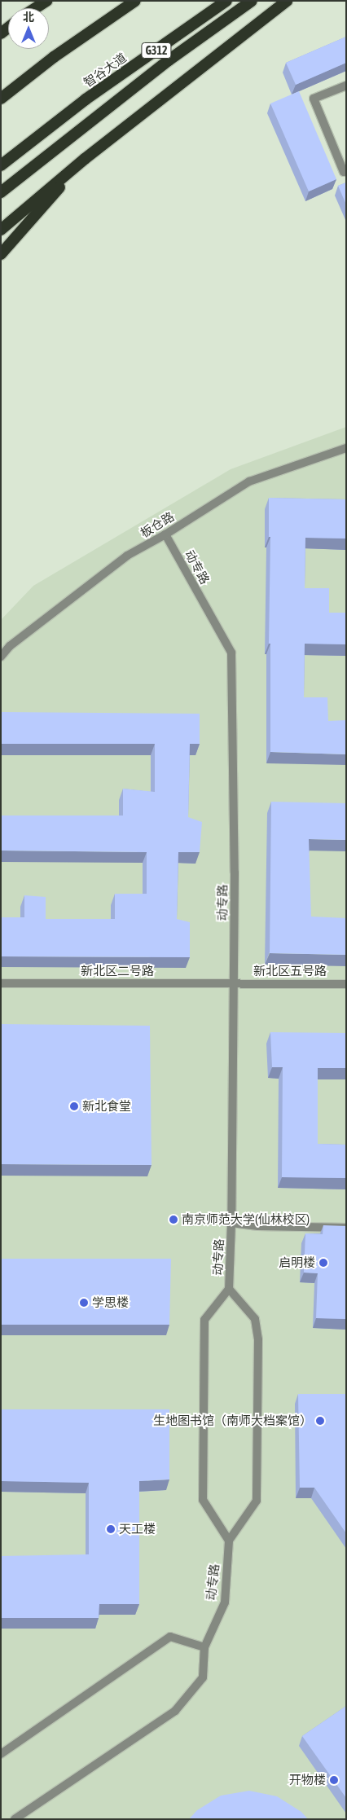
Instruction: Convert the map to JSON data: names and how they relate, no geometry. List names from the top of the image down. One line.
{"streets":{"highway":["G312","智谷大道"],"street":["板仓路","动专路","新北区二号路","新北区五号路"]},"crossings":[["板仓路","动专路"],["动专路","新北区二号路"],["动专路","新北区五号路"],["新北区二号路","新北区五号路"]],"places":["新北食堂","南京师范大学(仙林校区)","启明楼","学思楼","生地图书馆（南师大档案馆）","天工楼","开物楼"],"north":"top"}
